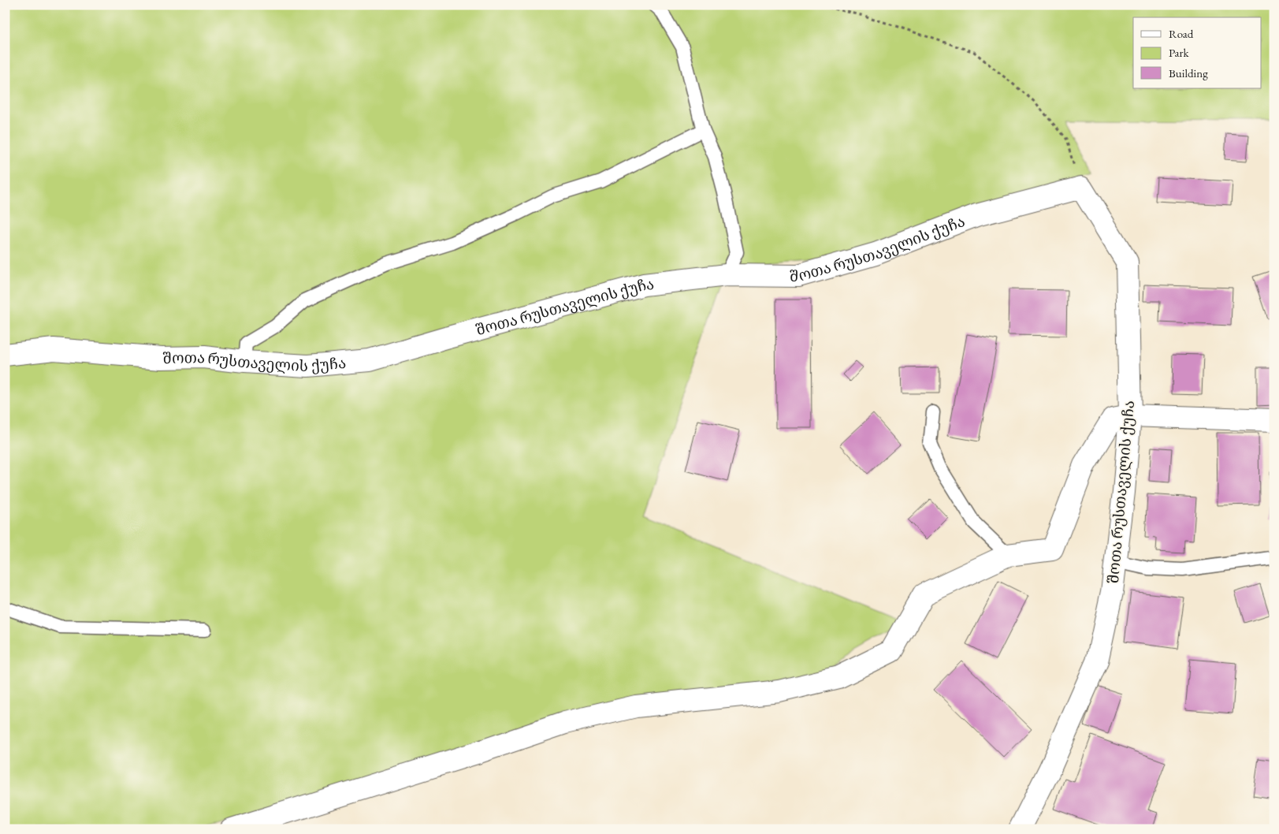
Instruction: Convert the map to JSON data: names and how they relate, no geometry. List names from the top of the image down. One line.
{"streets":{"street":["შოთა რუსთაველის ქუჩა"]},"legend":["Road","Park","Building"]}
